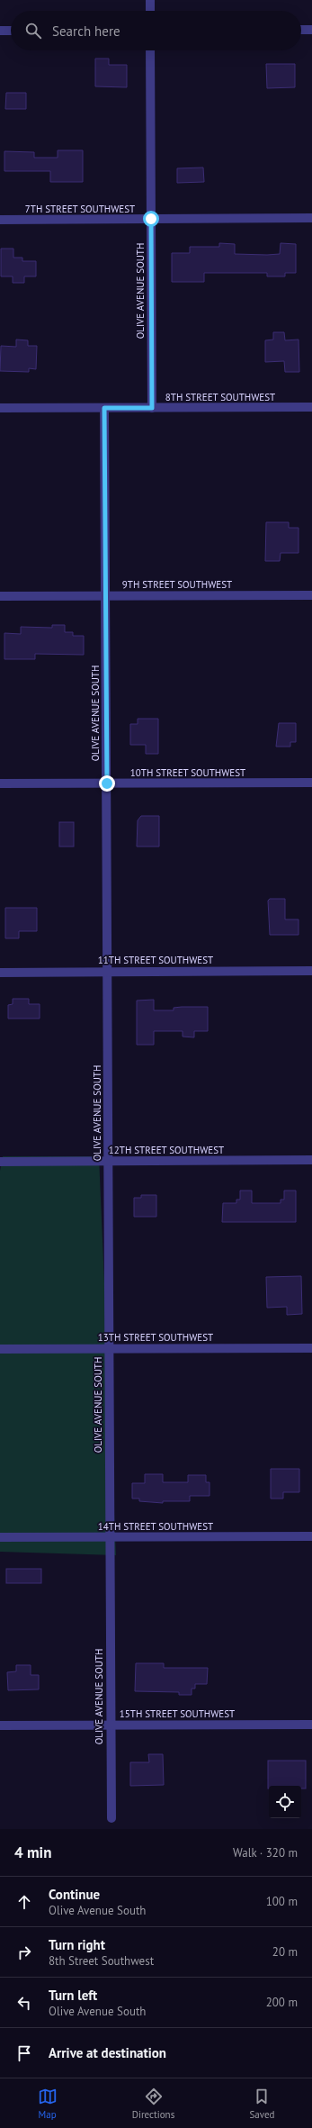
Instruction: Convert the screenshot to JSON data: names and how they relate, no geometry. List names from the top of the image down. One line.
{"streets":{"street":["7TH STREET SOUTHWEST","OLIVE AVENUE SOUTH","8TH STREET SOUTHWEST","9TH STREET SOUTHWEST","10TH STREET SOUTHWEST","11TH STREET SOUTHWEST","12TH STREET SOUTHWEST","13TH STREET SOUTHWEST","14TH STREET SOUTHWEST","15TH STREET SOUTHWEST"]},"crossings":[["7TH STREET SOUTHWEST","OLIVE AVENUE SOUTH"],["OLIVE AVENUE SOUTH","8TH STREET SOUTHWEST"],["OLIVE AVENUE SOUTH","9TH STREET SOUTHWEST"],["OLIVE AVENUE SOUTH","10TH STREET SOUTHWEST"],["OLIVE AVENUE SOUTH","11TH STREET SOUTHWEST"],["OLIVE AVENUE SOUTH","12TH STREET SOUTHWEST"],["OLIVE AVENUE SOUTH","13TH STREET SOUTHWEST"],["OLIVE AVENUE SOUTH","14TH STREET SOUTHWEST"],["OLIVE AVENUE SOUTH","15TH STREET SOUTHWEST"]],"page":{"search":"Search here","heading":["4 min","Walk · 320 m"],"list":[["Continue","Olive Avenue South","100 m"],["Turn right","8th Street Southwest","20 m"],["Turn left","Olive Avenue South","200 m"],"Arrive at destination"],"nav":["Map","Directions","Saved"]}}
